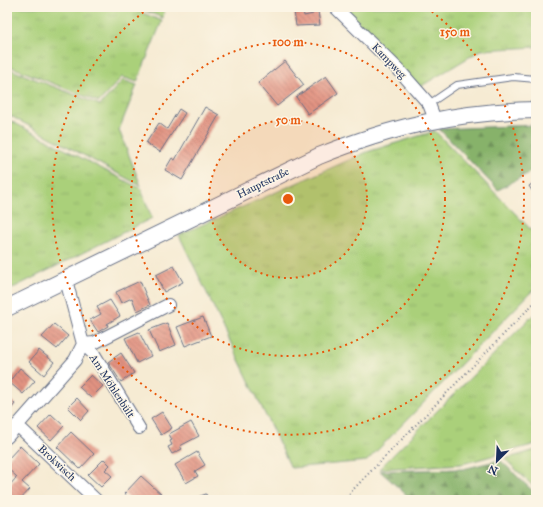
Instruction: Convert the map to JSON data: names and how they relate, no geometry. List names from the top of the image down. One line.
{"streets":{"main road":["Hauptstraße"],"street":["Kampweg","Am Möhlenbült","Brokwisch"]},"crossings":[["Kampweg","Hauptstraße"]],"north":"bottom left","rings":["150 m","100 m","50 m"]}
